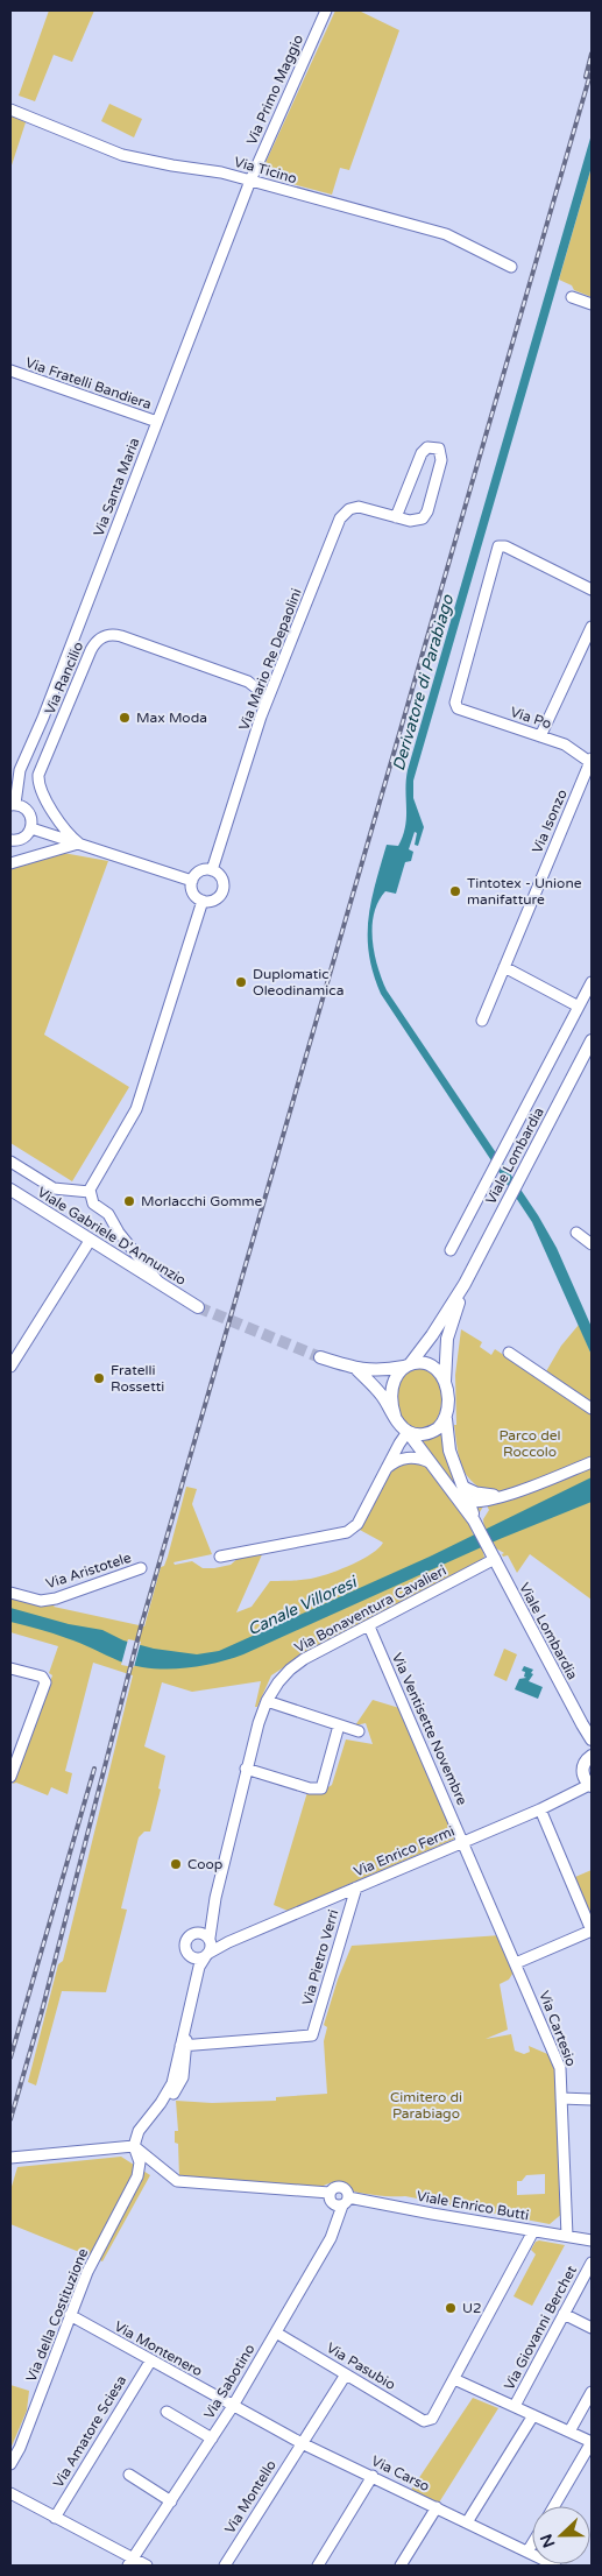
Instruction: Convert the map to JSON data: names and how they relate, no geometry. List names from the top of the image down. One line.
{"streets":{"main road":["Viale Lombardia","Viale Gabriele D'Annunzio"],"street":["Via Primo Maggio","Via Ticino","Via Fratelli Bandiera","Via Santa Maria","Via Mario Re Depaolini","Via Rancilio","Via Po","Via Isonzo","Via Aristotele","Via Bonaventura Cavalieri","Via Ventisette Novembre","Via Enrico Fermi","Via Pietro Verri","Via Cartesio","Viale Enrico Butti","Via della Costituzione","Via Giovanni Berchet","Via Montenero","Via Pasubio","Via Sabotino","Via Amatore Sciesa","Via Carso","Via Montello"]},"crossings":[["Via Primo Maggio","Via Ticino"],["Via Primo Maggio","Via Santa Maria"],["Via Ticino","Via Santa Maria"],["Via Fratelli Bandiera","Via Santa Maria"],["Via Mario Re Depaolini","Via Rancilio"],["Via Po","Via Isonzo"],["Viale Lombardia","Via Bonaventura Cavalieri"],["Viale Lombardia","Via Enrico Fermi"],["Via Bonaventura Cavalieri","Via Ventisette Novembre"],["Via Bonaventura Cavalieri","Via Enrico Fermi"],["Via Bonaventura Cavalieri","Via Pietro Verri"],["Via Bonaventura Cavalieri","Via della Costituzione"],["Via Ventisette Novembre","Via Enrico Fermi"],["Via Ventisette Novembre","Via Cartesio"],["Via Enrico Fermi","Via Pietro Verri"],["Via Enrico Fermi","Via Cartesio"],["Via Cartesio","Viale Enrico Butti"],["Viale Enrico Butti","Via Sabotino"],["Via della Costituzione","Via Montenero"],["Via Montenero","Via Sabotino"],["Via Montenero","Via Amatore Sciesa"],["Via Montenero","Via Carso"],["Via Pasubio","Via Sabotino"],["Via Pasubio","Via Montello"],["Via Sabotino","Via Carso"],["Via Carso","Via Montello"]],"water":["Derivatore di Parabiago","Canale Villoresi"],"parks":["Parco del Roccolo","Cimitero di Parabiago"],"places":["Max Moda","Tintotex - Unione manifatture","Duplomatic Oleodinamica","Morlacchi Gomme","Fratelli Rossetti","Coop","U2"],"north":"left"}
